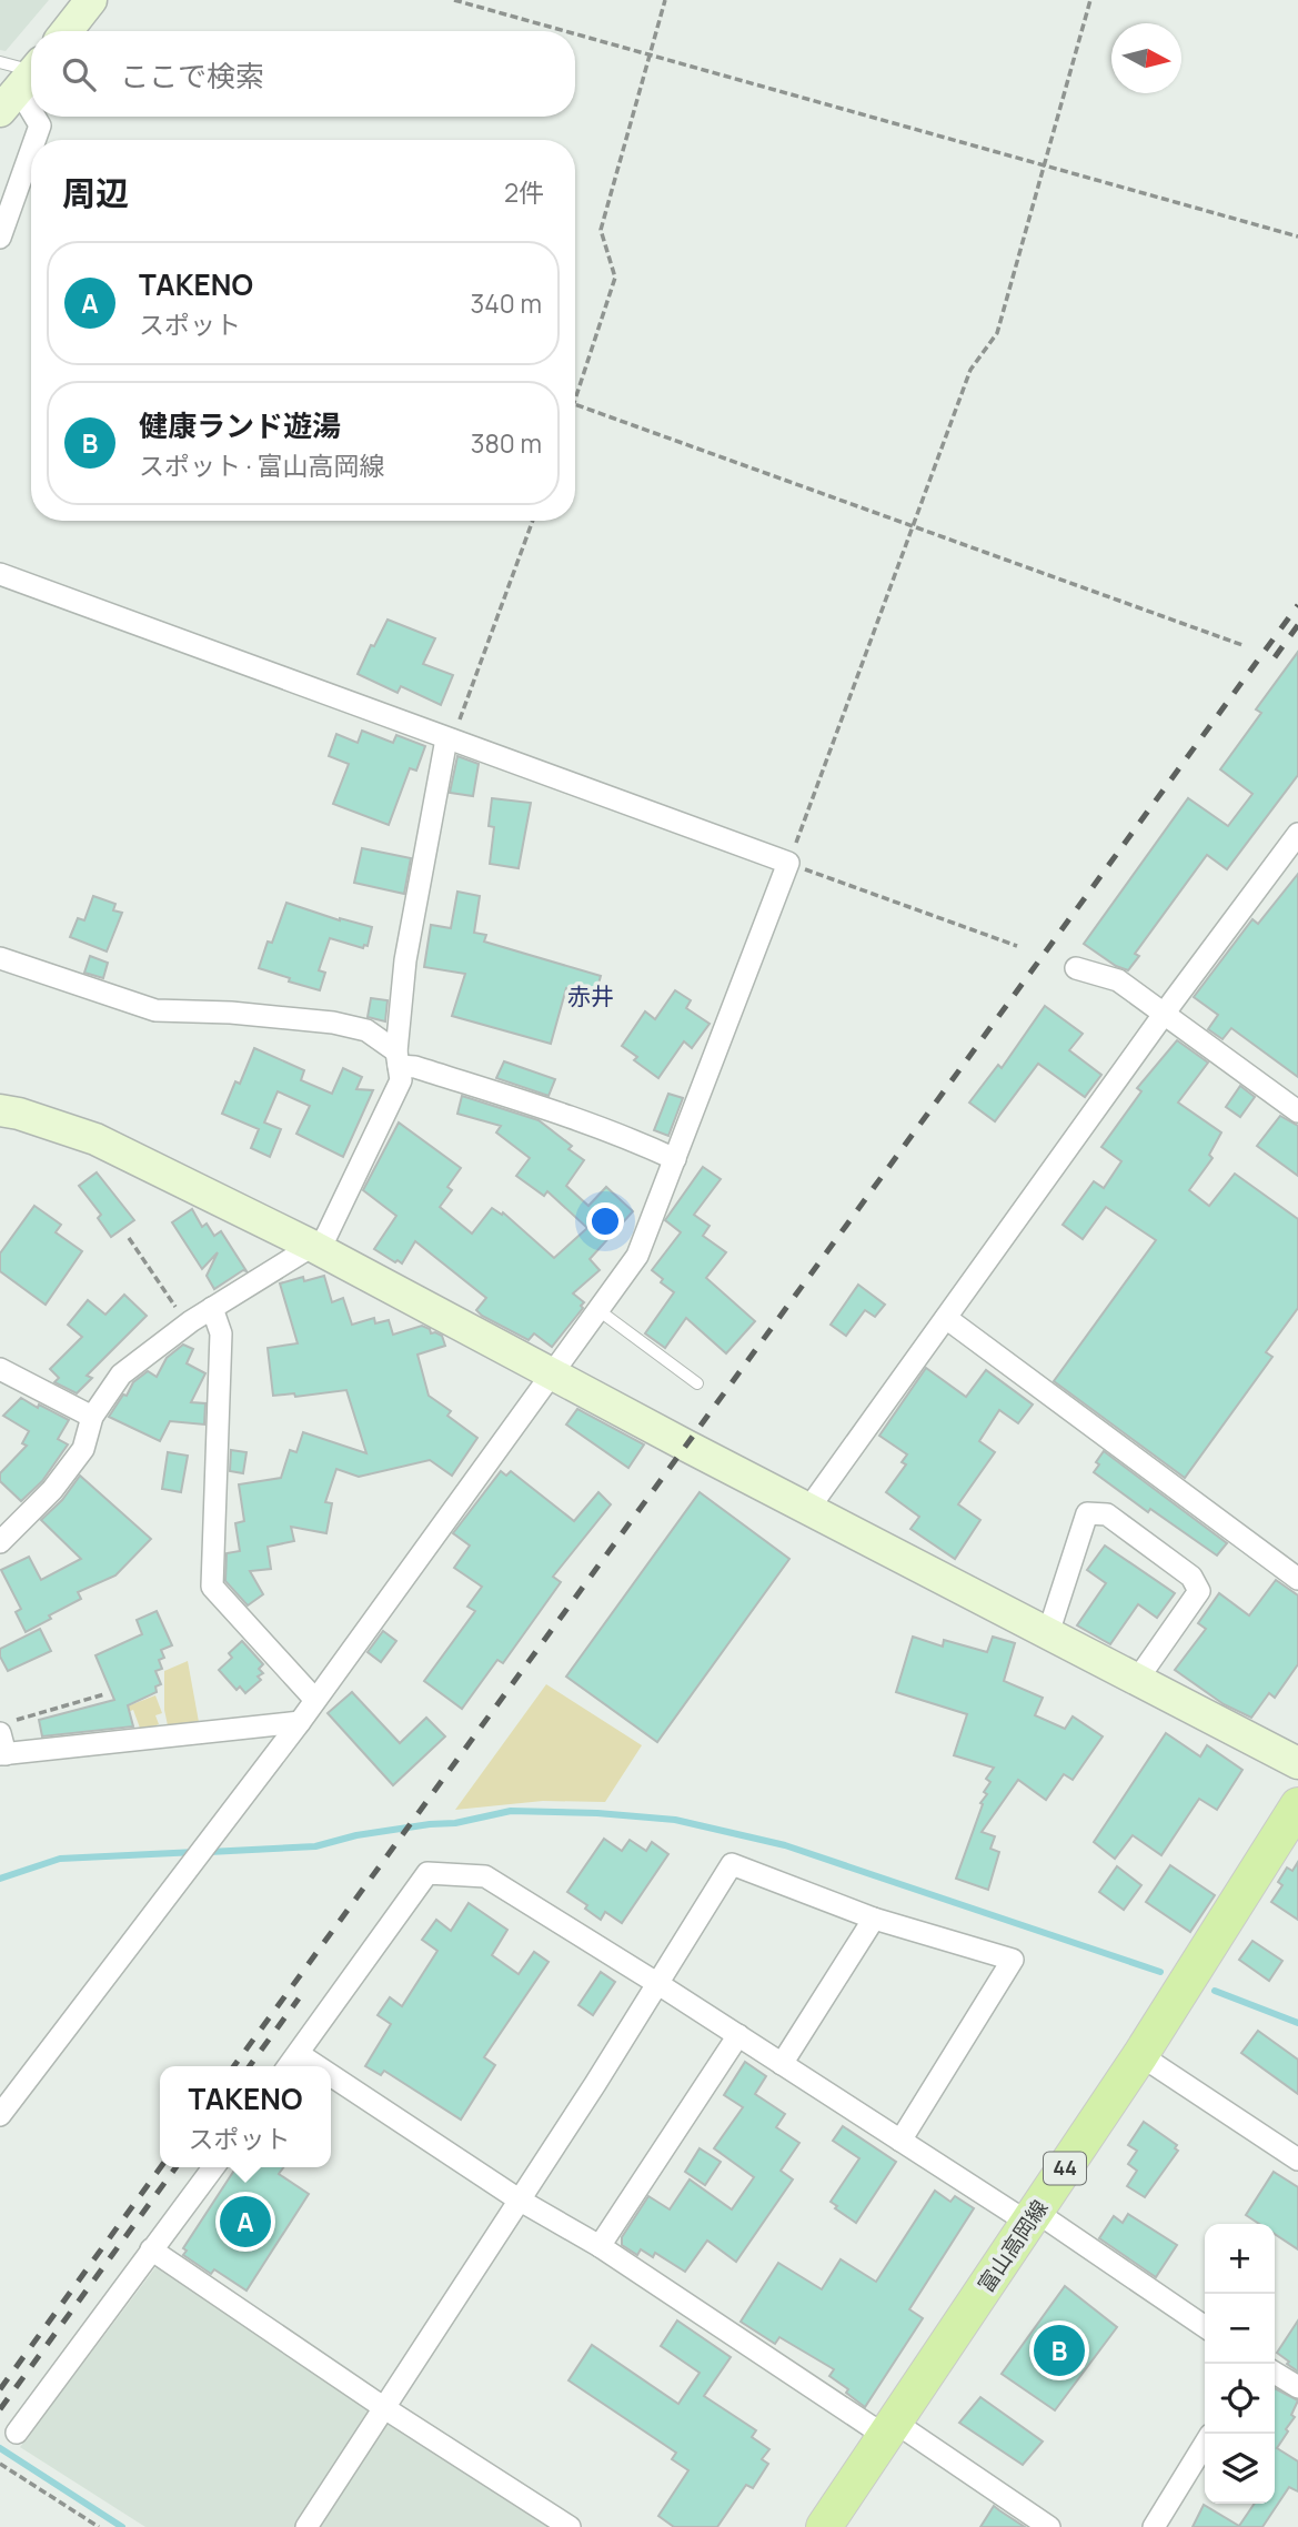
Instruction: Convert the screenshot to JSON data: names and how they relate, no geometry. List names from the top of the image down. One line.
{"streets":{"main road":["44","富山高岡線"]},"districts":["赤井"],"north":"right","page":{"search":"ここで検索","heading":["周辺","2件"],"list":[{"mark":"A","name":"TAKENO","note":"スポット","value":"340 m"},{"mark":"B","name":"健康ランド遊湯","note":"スポット · 富山高岡線","value":"380 m"}],"popup":["TAKENO","スポット"],"pins":["A","B"],"map_buttons":["+","−"]}}
